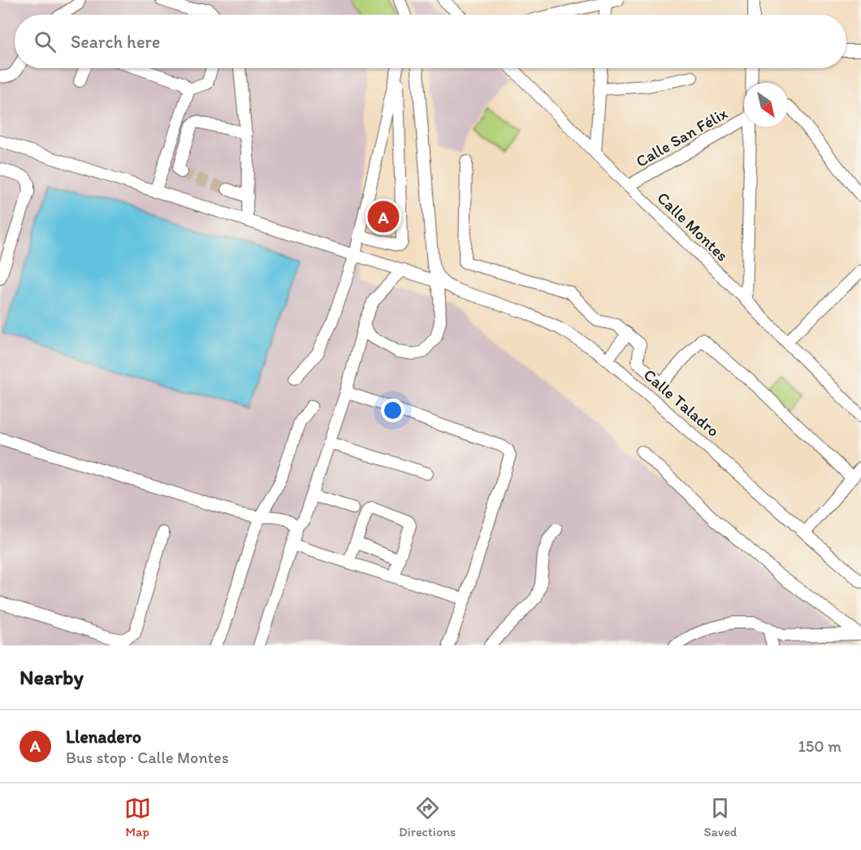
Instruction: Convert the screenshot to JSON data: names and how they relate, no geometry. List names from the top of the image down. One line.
{"streets":{"street":["Calle San Félix","Calle Montes","Calle Taladro"]},"crossings":[["Calle San Félix","Calle Montes"]],"north":"bottom right","page":{"search":"Search here","pins":"A","heading":"Nearby","list":[{"mark":"A","name":"Llenadero","note":"Bus stop · Calle Montes","value":"150 m"}],"nav":["Map","Directions","Saved"]}}
